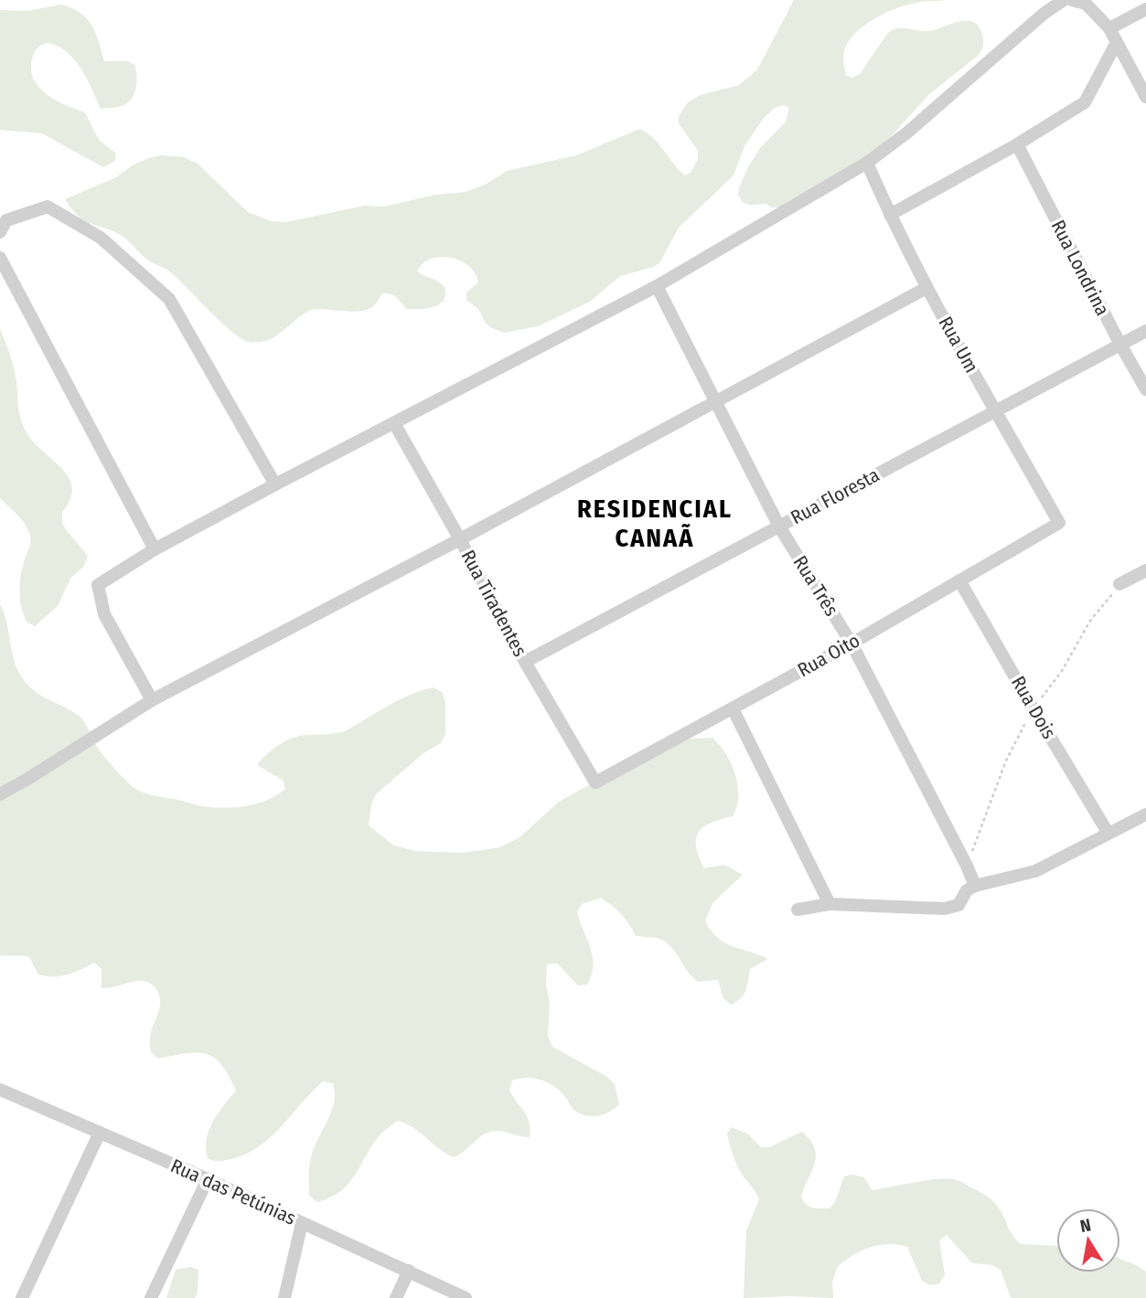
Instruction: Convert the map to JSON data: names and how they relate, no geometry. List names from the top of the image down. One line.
{"streets":{"street":["Rua Londrina","Rua Um","Rua Floresta","Rua Três","Rua Tiradentes","Rua Oito","Rua Dois","Rua das Petúnias"]},"crossings":[["Rua Londrina","Rua Floresta"],["Rua Um","Rua Floresta"],["Rua Um","Rua Oito"],["Rua Floresta","Rua Três"],["Rua Floresta","Rua Tiradentes"],["Rua Três","Rua Oito"],["Rua Tiradentes","Rua Oito"],["Rua Oito","Rua Dois"]],"districts":["RESIDENCIAL CANAÃ"],"north":"top"}
